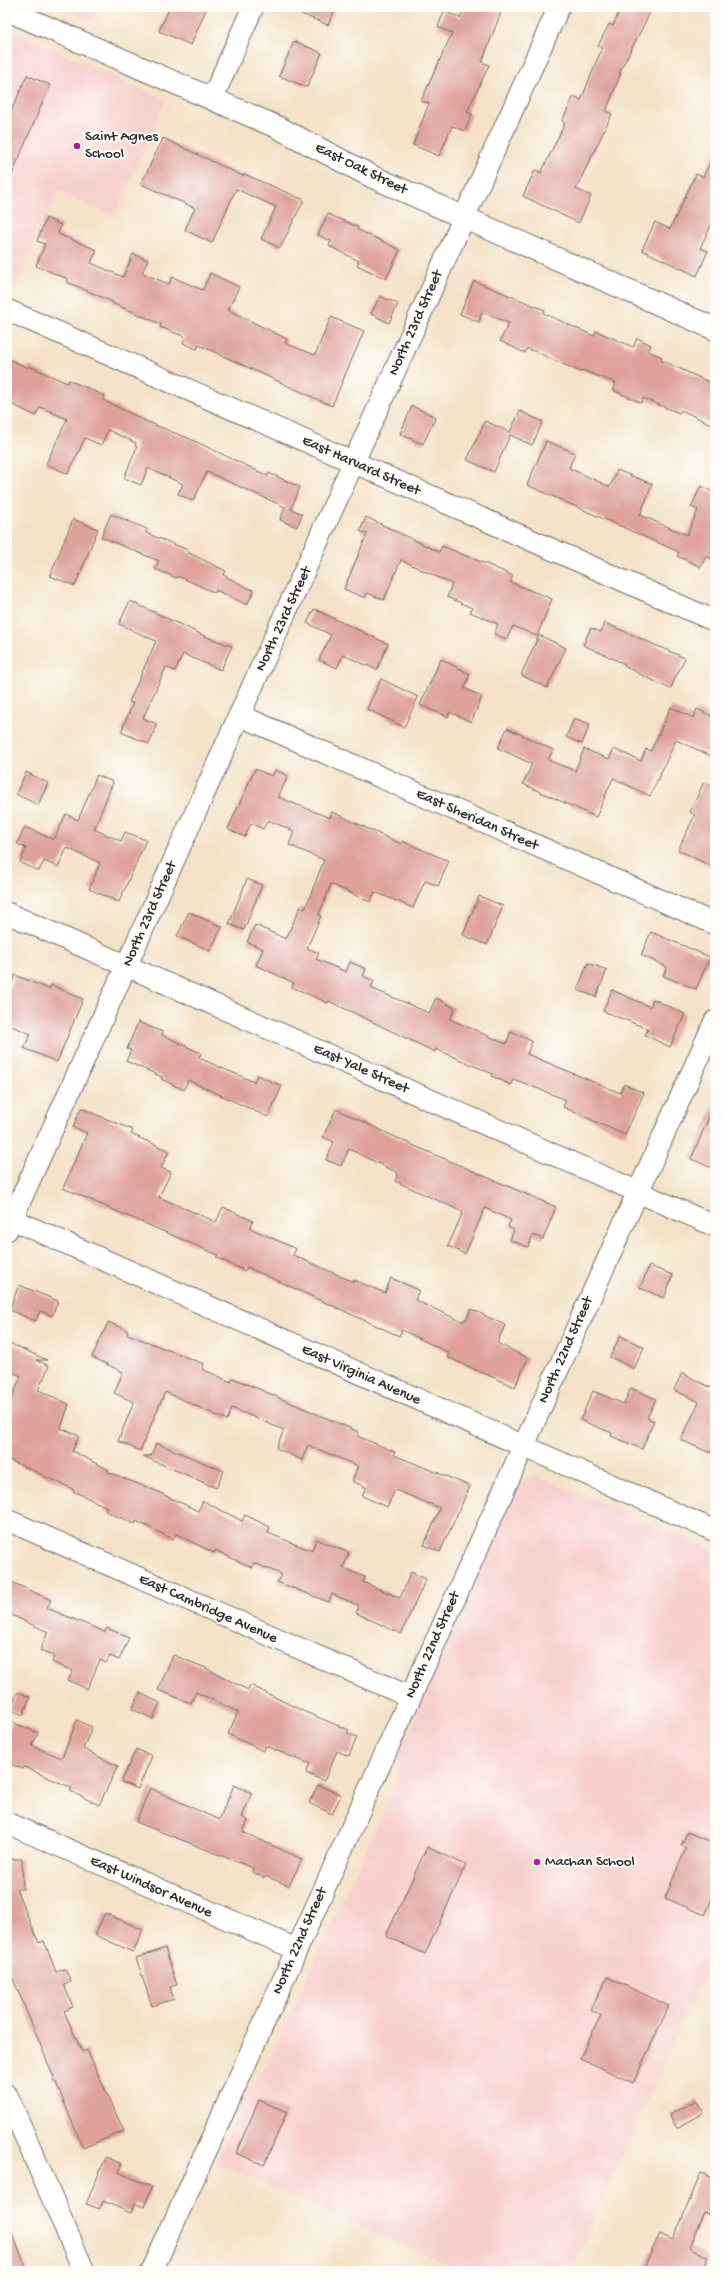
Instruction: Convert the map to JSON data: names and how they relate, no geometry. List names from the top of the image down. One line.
{"streets":{"street":["East Oak Street","North 23rd Street","East Harvard Street","East Sheridan Street","East Yale Street","North 22nd Street","East Virginia Avenue","East Cambridge Avenue","East Windsor Avenue"]},"crossings":[["East Oak Street","North 23rd Street"],["North 23rd Street","East Harvard Street"],["North 23rd Street","East Sheridan Street"],["North 23rd Street","East Yale Street"],["North 23rd Street","East Virginia Avenue"],["East Yale Street","North 22nd Street"],["North 22nd Street","East Virginia Avenue"],["North 22nd Street","East Cambridge Avenue"],["North 22nd Street","East Windsor Avenue"]],"places":["Saint Agnes School","Machan School"]}
